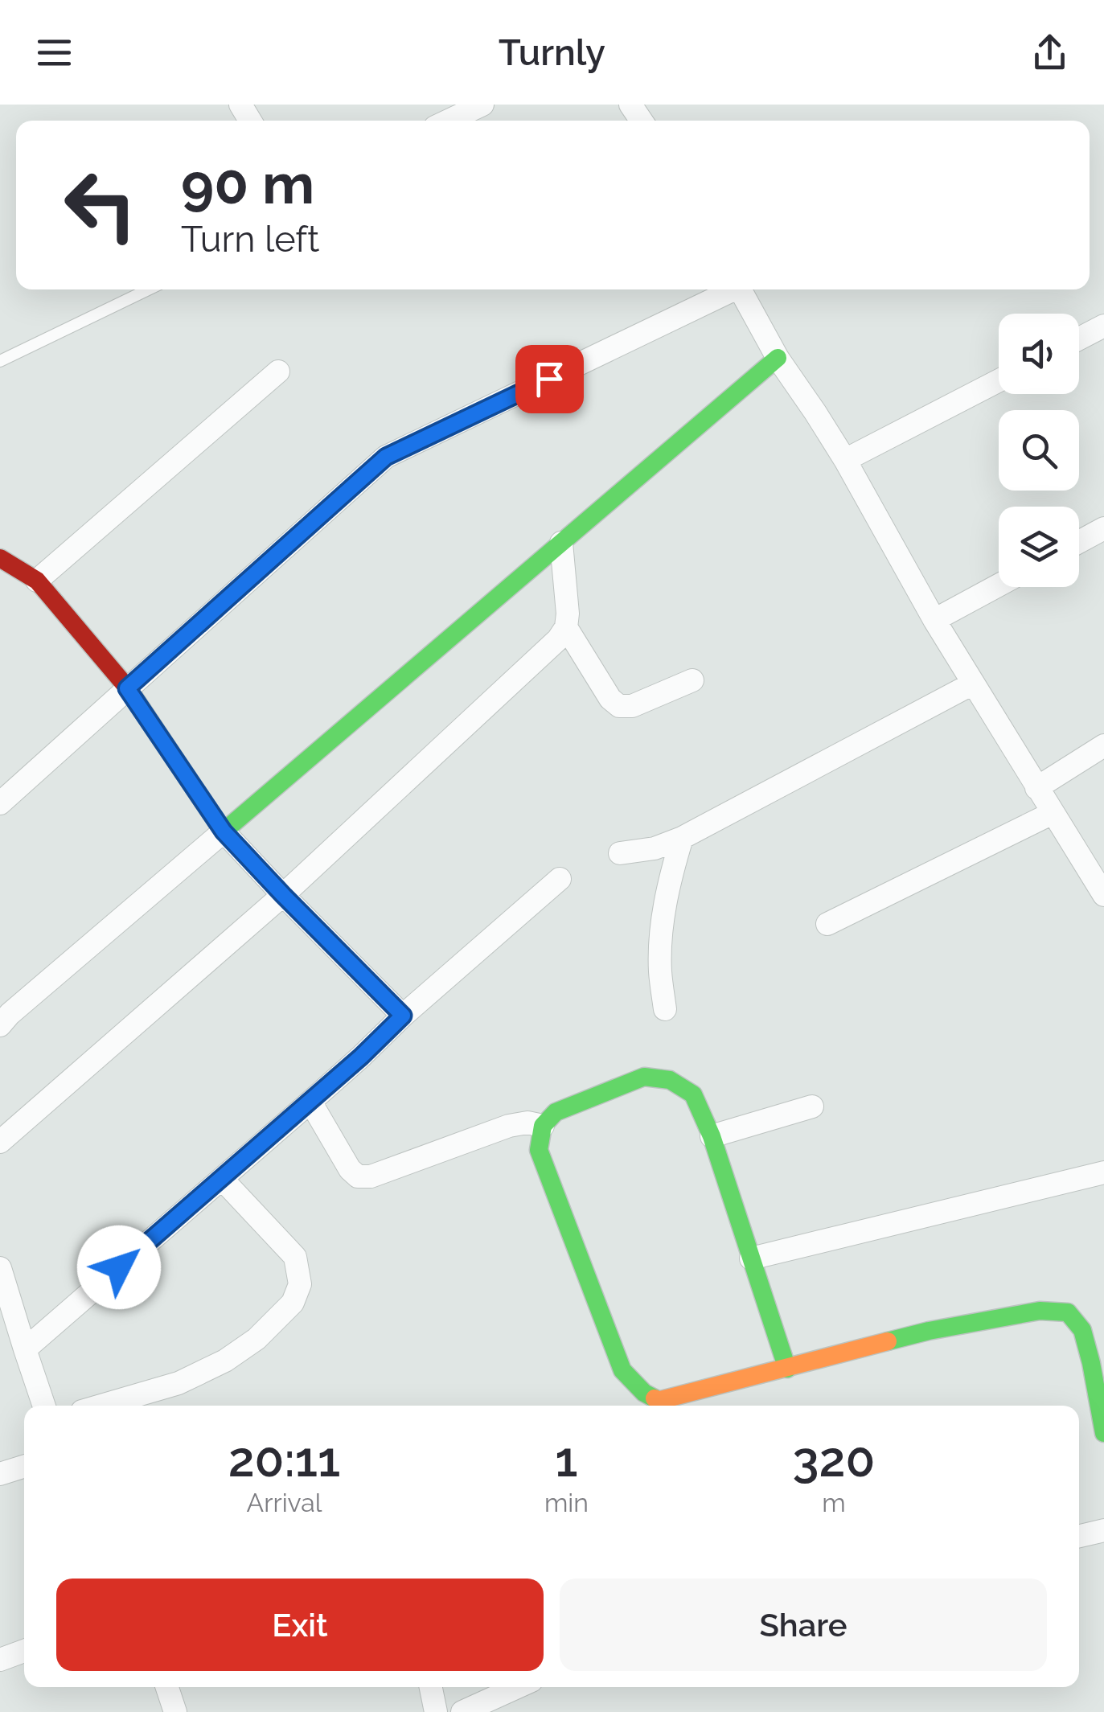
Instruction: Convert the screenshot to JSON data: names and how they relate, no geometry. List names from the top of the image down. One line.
{"page":{"header":"Turnly","turn":["90 m","Turn left"],"eta":["20:11","Arrival","1","min","320","m"],"buttons":["Exit","Share"]}}
